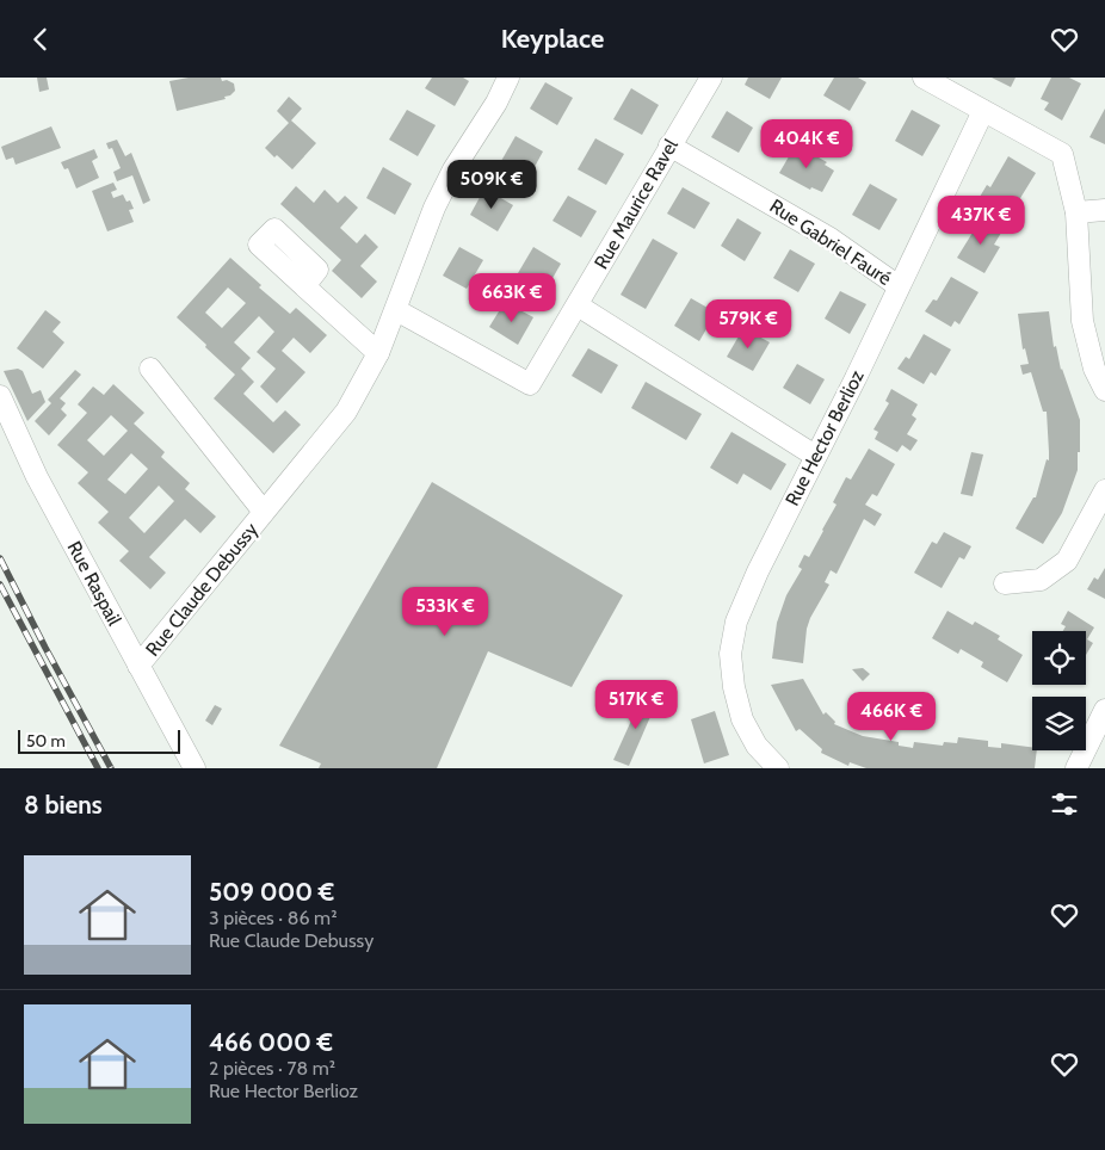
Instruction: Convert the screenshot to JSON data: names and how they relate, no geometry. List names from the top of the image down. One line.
{"streets":{"street":["Rue Maurice Ravel","Rue Gabriel Fauré","Rue Hector Berlioz","Rue Raspail","Rue Claude Debussy"]},"crossings":[["Rue Maurice Ravel","Rue Gabriel Fauré"],["Rue Maurice Ravel","Rue Claude Debussy"],["Rue Gabriel Fauré","Rue Hector Berlioz"],["Rue Raspail","Rue Claude Debussy"]],"scale_bar":"50 m","page":{"header":"Keyplace","price":["404K €","509K €","437K €","663K €","579K €","533K €","517K €","466K €"],"scale":"50 m","heading":"8 biens","list":[{"name":"509 000 €","note":"3 pièces · 86 m² · Rue Claude Debussy"},{"name":"466 000 €","note":"2 pièces · 78 m² · Rue Hector Berlioz"}]}}
